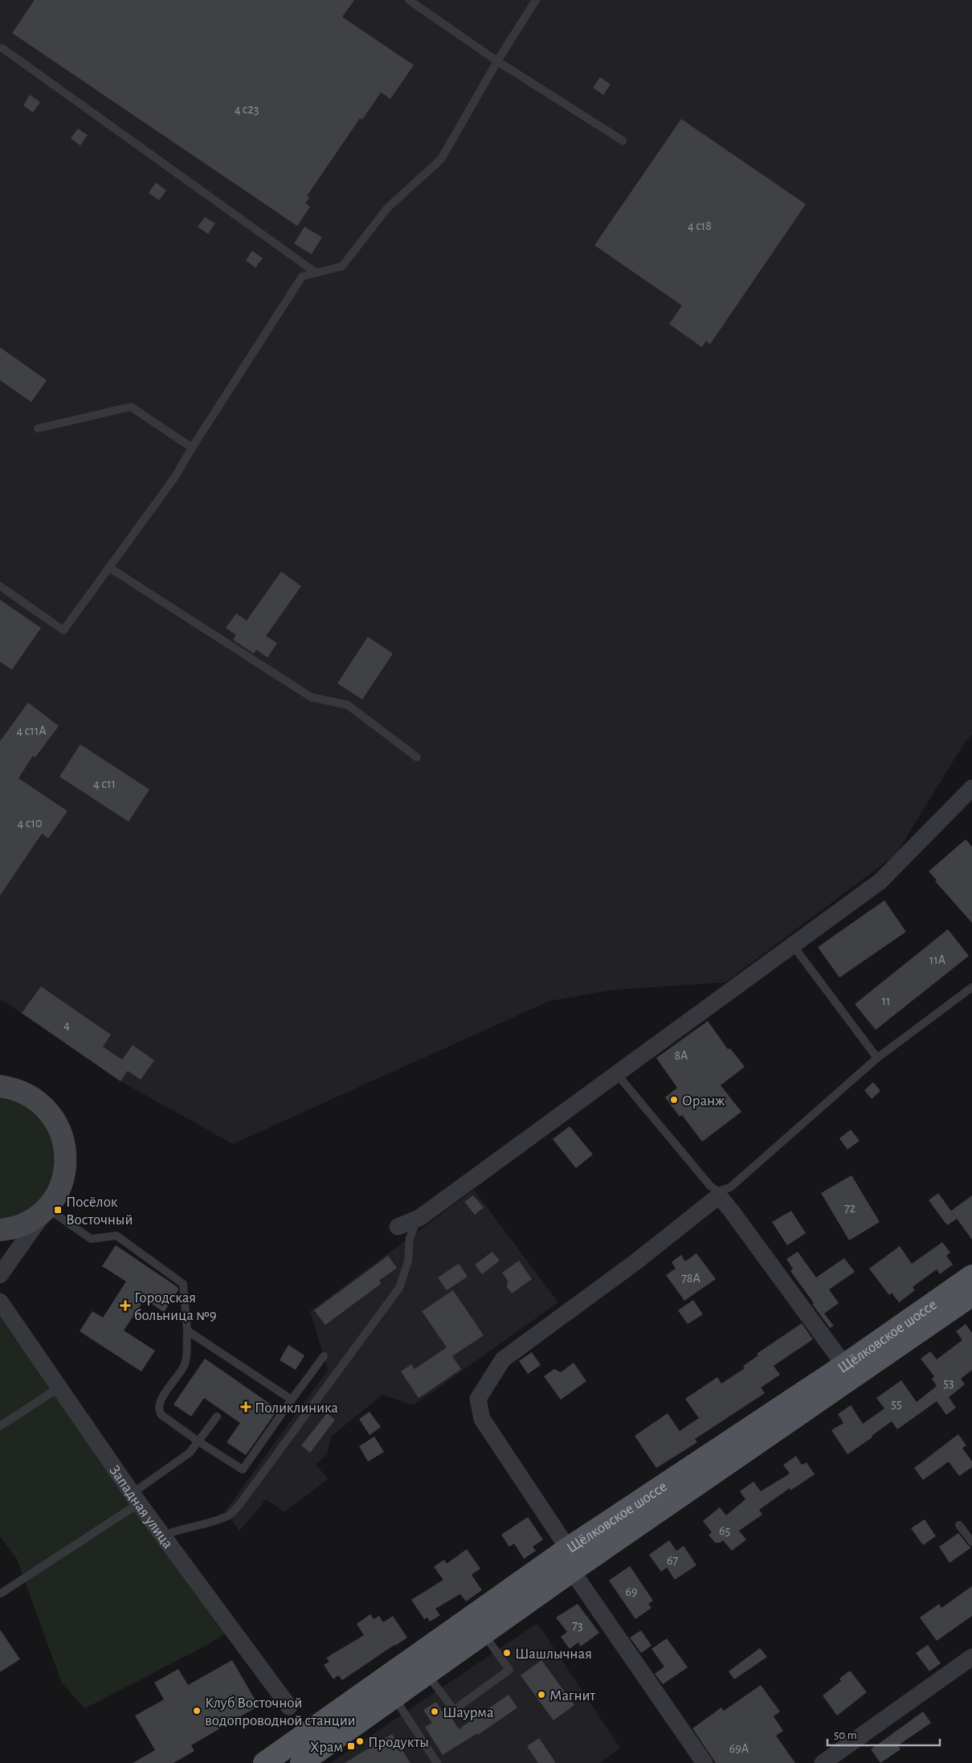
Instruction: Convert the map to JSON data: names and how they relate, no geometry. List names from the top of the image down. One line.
{"streets":{"main road":["Щёлковское шоссе"],"street":["Западная улица"]},"places":{"other":["Оранж","Шашлычная","Магнит","Клуб Восточной водопроводной станции","Шаурма","Продукты"],"transit":["Посёлок Восточный","Храм"],"health":["Городская больница №9","Поликлиника"]},"house_numbers":["4 с23","4 с18","4 с11А","4 с11","4 с10","11А","11","4","8А","72","78А","53","55","65","67","69","73","69А"],"scale_bar":"50 m"}
